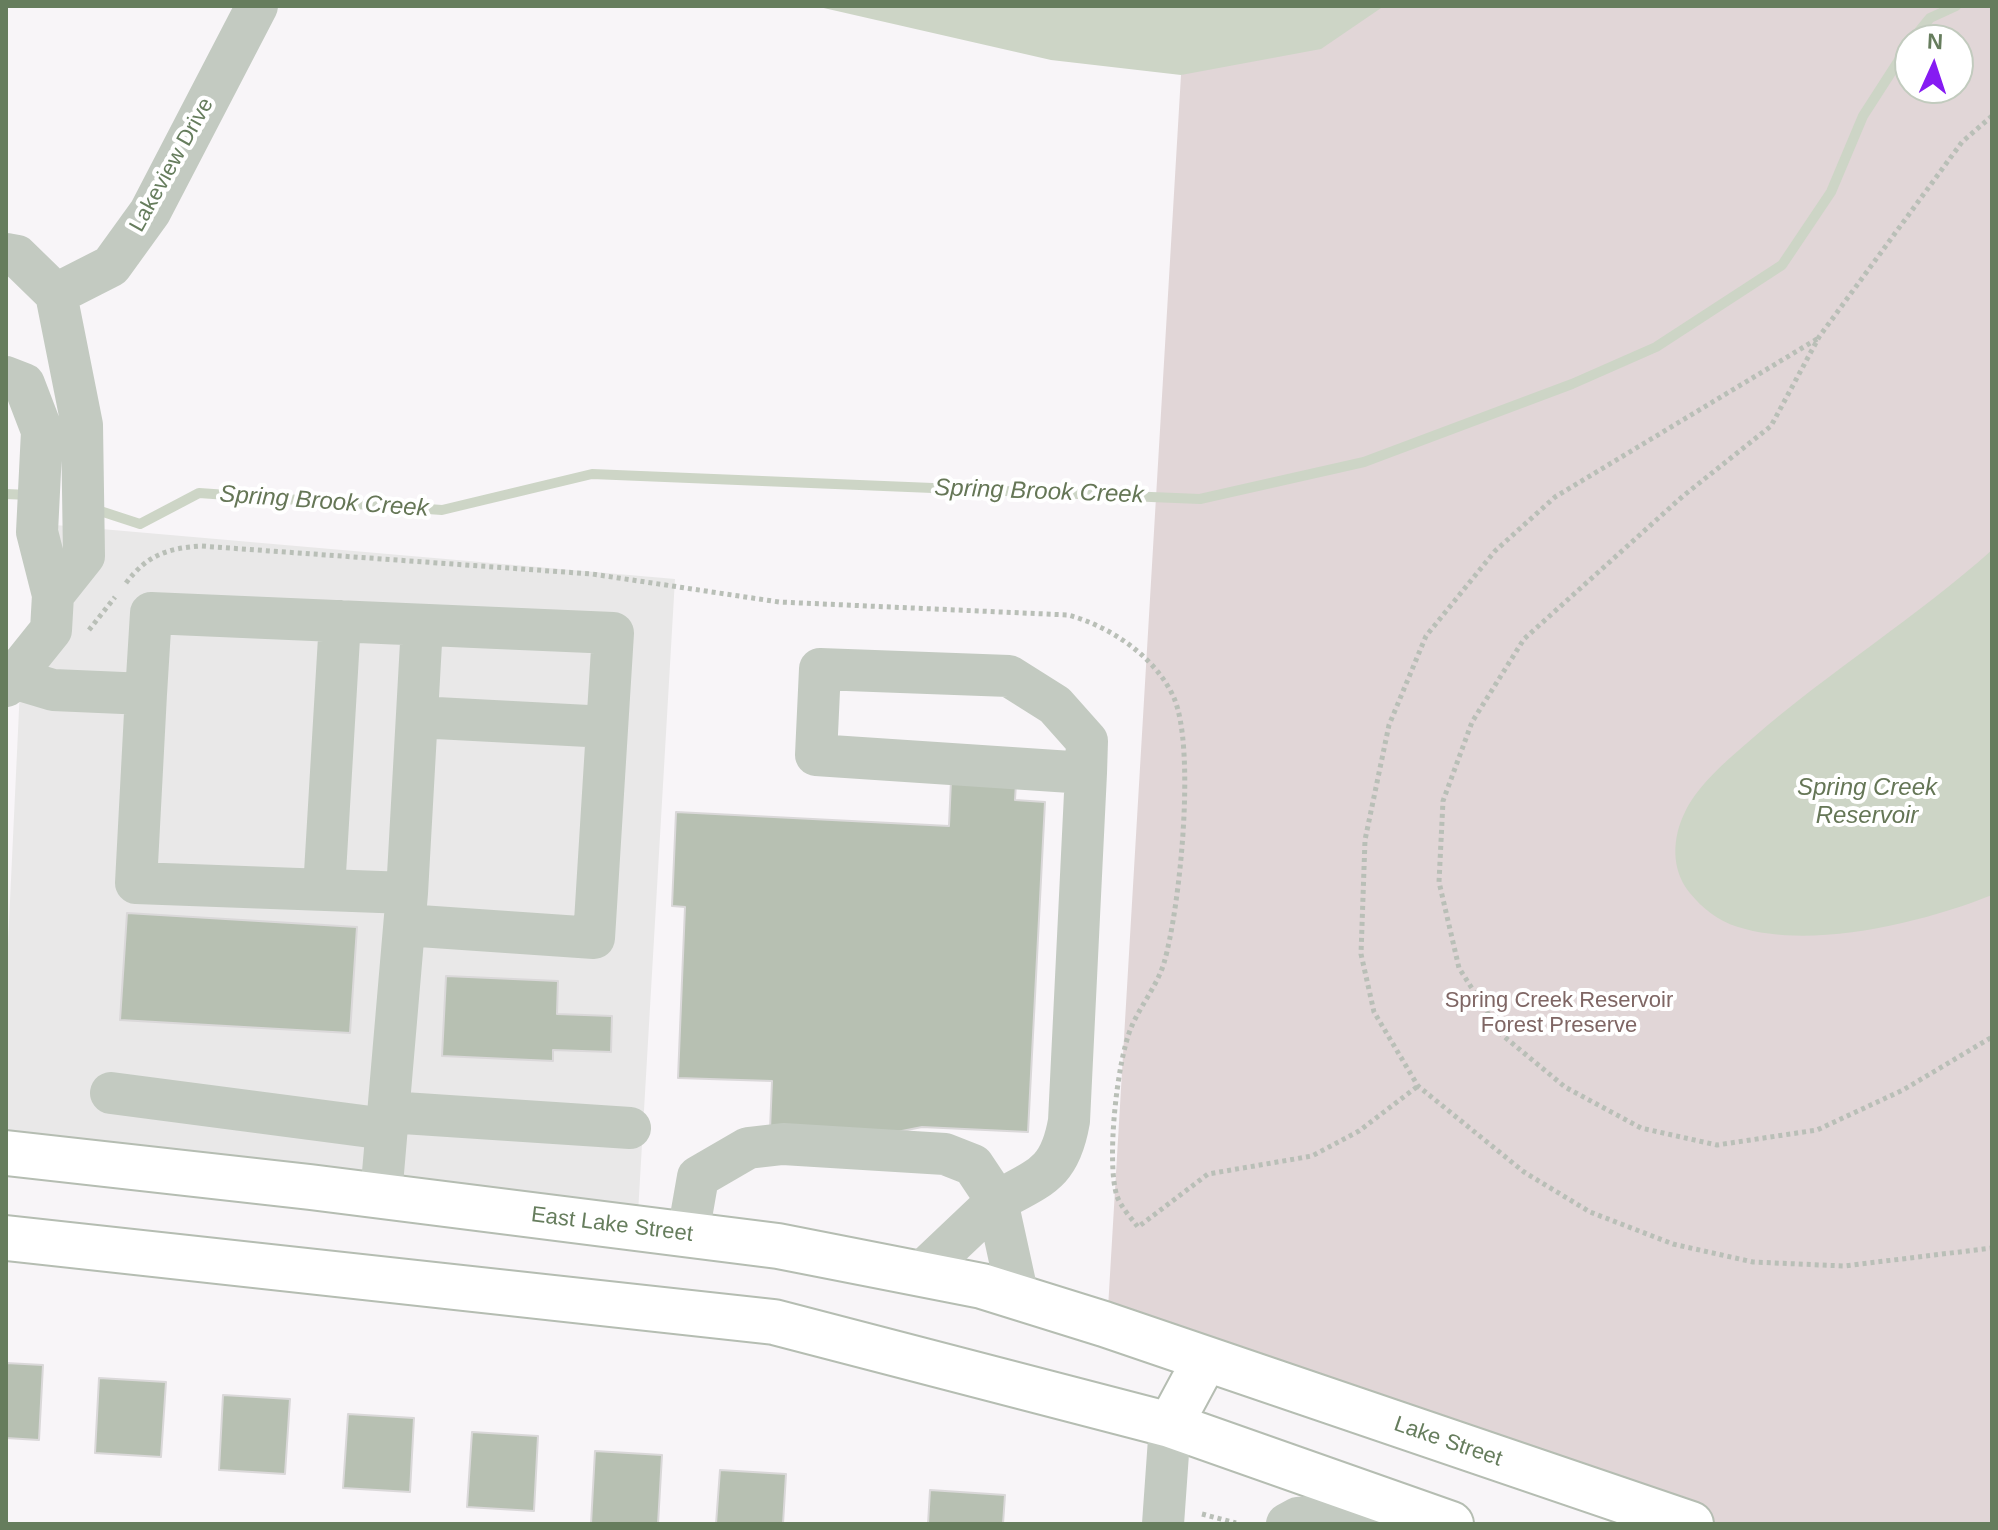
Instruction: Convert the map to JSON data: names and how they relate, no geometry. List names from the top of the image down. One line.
{"streets":{"main road":["East Lake Street","Lake Street"],"street":["Lakeview Drive"]},"crossings":[["East Lake Street","Lake Street"]],"water":["Spring Brook Creek","Spring Creek Reservoir"],"parks":["Spring Creek Reservoir Forest Preserve"],"north":"top"}
